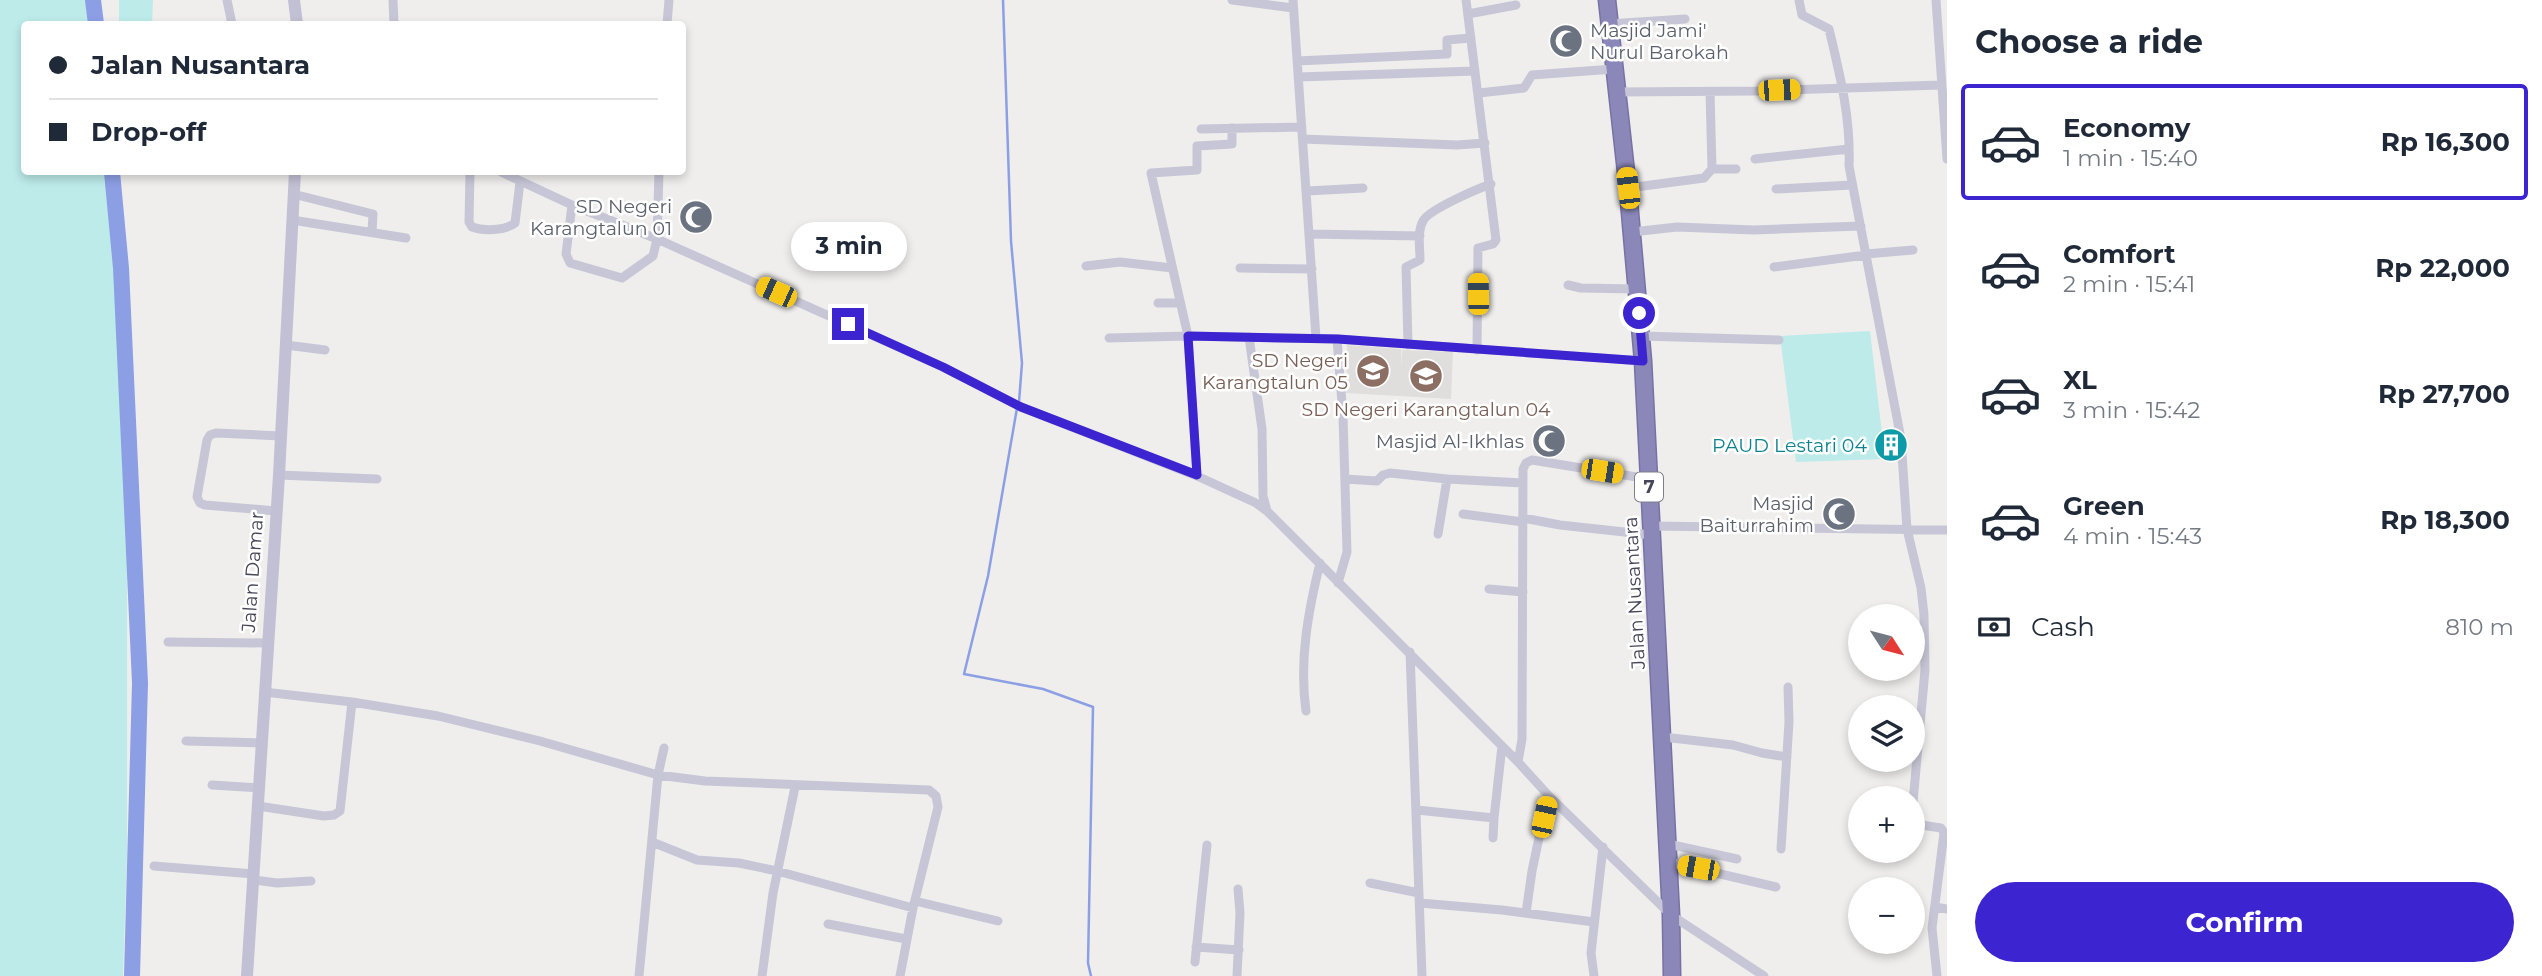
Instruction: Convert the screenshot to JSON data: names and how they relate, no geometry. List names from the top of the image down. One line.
{"streets":{"highway":["7","Jalan Nusantara"],"street":["Jalan Damar"]},"places":{"mosque":["Masjid Jami' Nurul Barokah","SD Negeri Karangtalun 01","Masjid Al-Ikhlas","Masjid Baiturrahim"],"school or university":["SD Negeri Karangtalun 05","SD Negeri Karangtalun 04"],"building":["PAUD Lestari 04"]},"north":"bottom right","page":{"heading":"Choose a ride","banner":["Jalan Nusantara","Drop-off"],"list":[{"name":"Economy","note":"1 min · 15:40","value":"Rp 16,300"},{"name":"Comfort","note":"2 min · 15:41","value":"Rp 22,000"},{"name":"XL","note":"3 min · 15:42","value":"Rp 27,700"},{"name":"Green","note":"4 min · 15:43","value":"Rp 18,300"}],"bubble":"3 min","pay":["Cash","810 m"],"map_buttons":["+","−"],"buttons":"Confirm"}}
